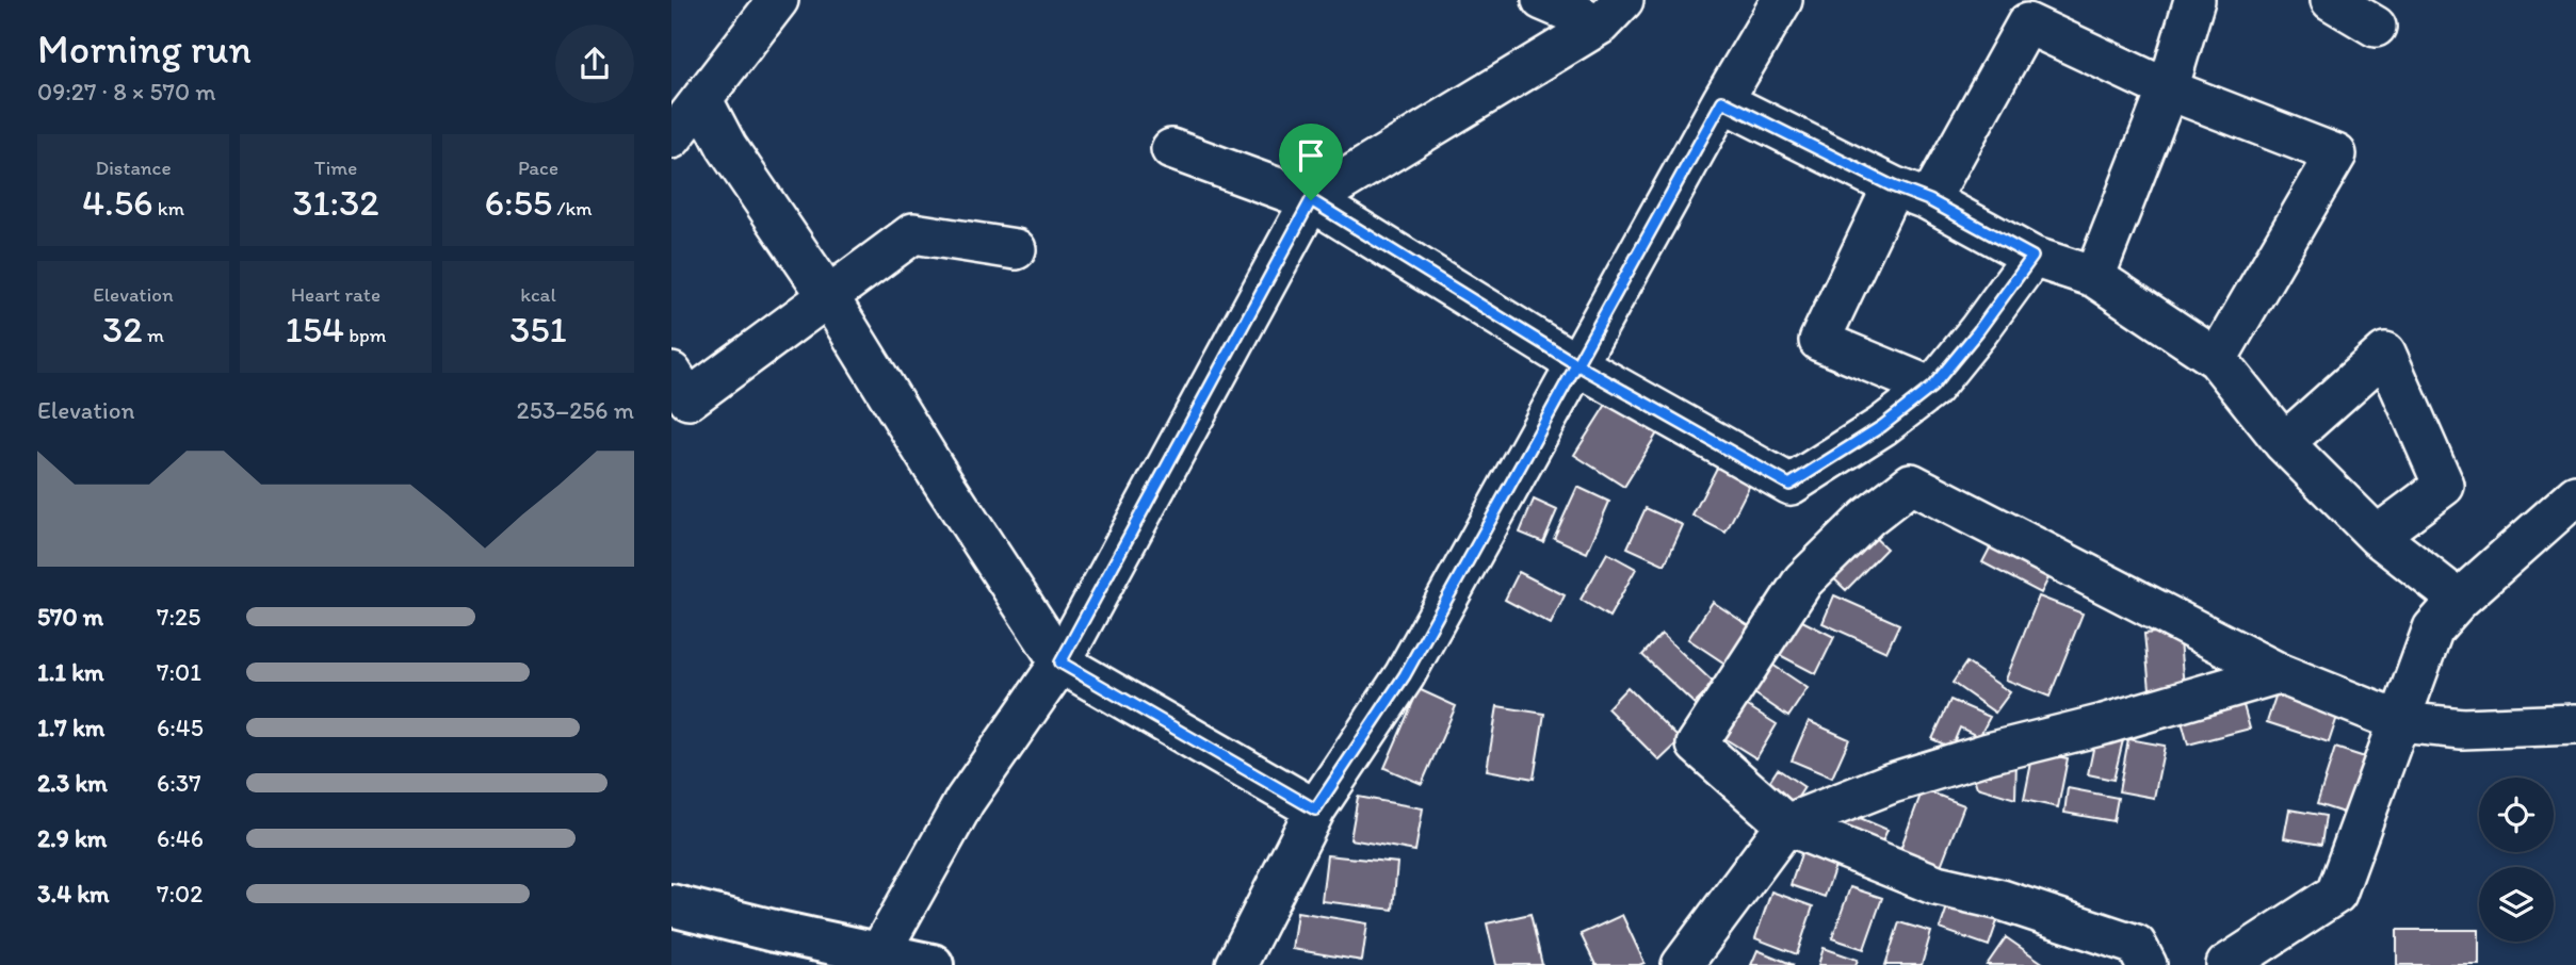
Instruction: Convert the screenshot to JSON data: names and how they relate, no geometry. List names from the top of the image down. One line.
{"page":{"heading":["Morning run","09:27 · 8 × 570 m"],"stats":[["Distance","4.56 km"],["Time","31:32"],["Pace","6:55 /km"],["Elevation","32 m"],["Heart rate","154 bpm"],["kcal","351"]],"chart":["Elevation","253–256 m"],"list":[{"name":"570 m","note":"7:25"},{"name":"1.1 km","note":"7:01"},{"name":"1.7 km","note":"6:45"},{"name":"2.3 km","note":"6:37"},{"name":"2.9 km","note":"6:46"},{"name":"3.4 km","note":"7:02"}]}}
